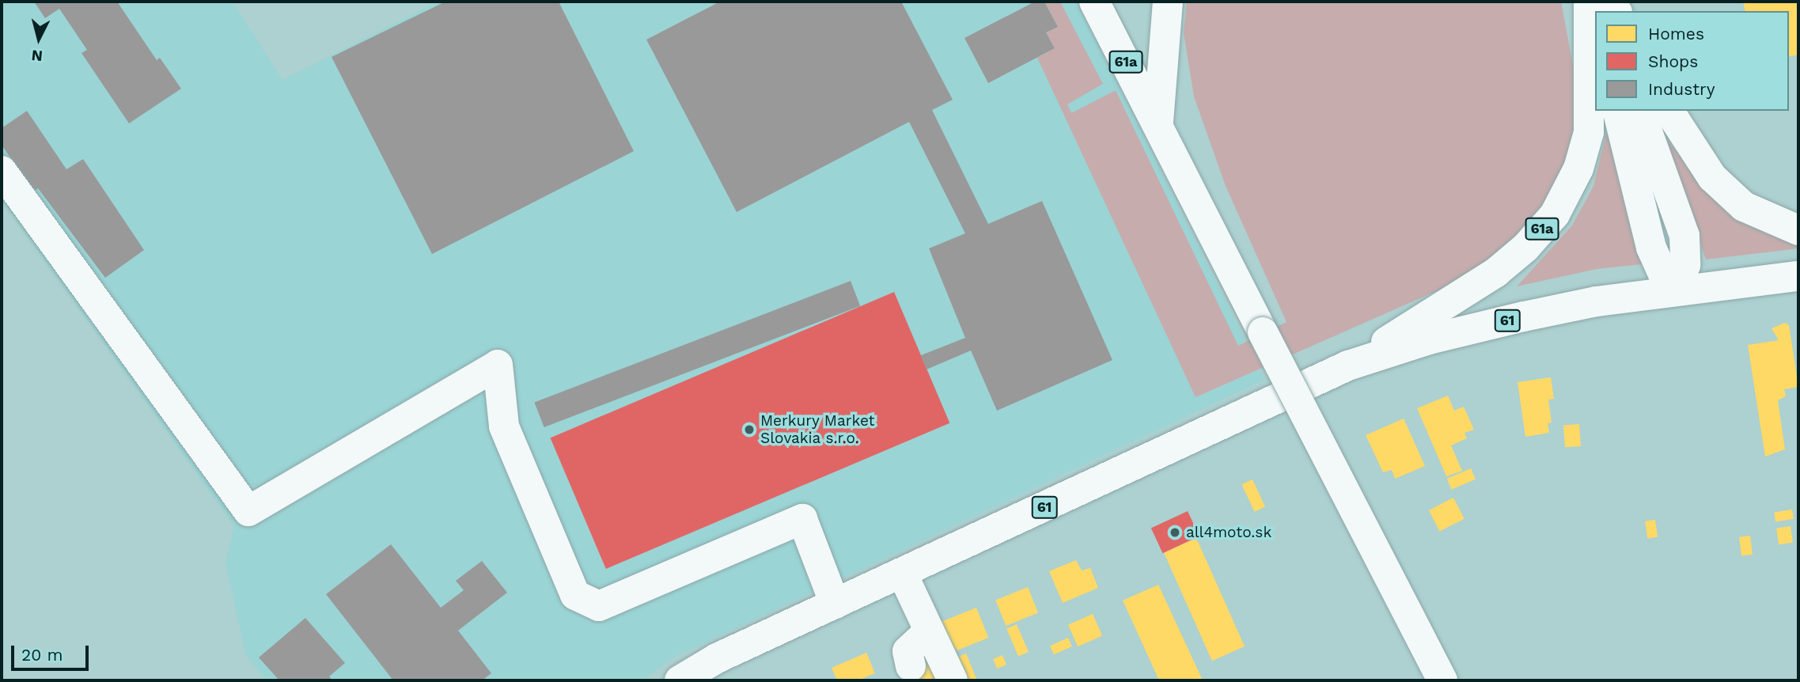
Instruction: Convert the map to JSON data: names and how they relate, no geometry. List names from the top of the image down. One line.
{"streets":{"main road":["61a","61"]},"crossings":[["61a","61"]],"places":["Merkury Market Slovakia s.r.o.","all4moto.sk"],"legend":["Homes","Shops","Industry"],"scale_bar":"20 m","north":"bottom"}
